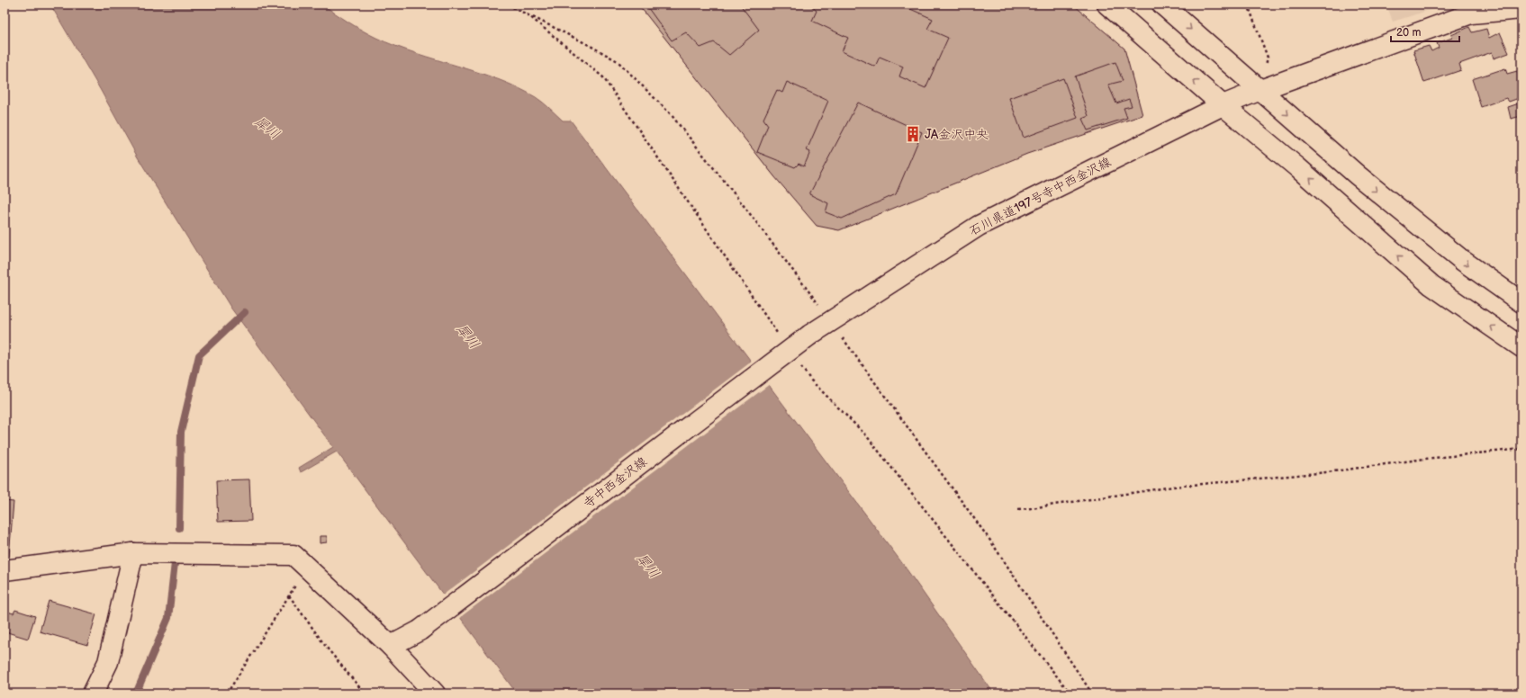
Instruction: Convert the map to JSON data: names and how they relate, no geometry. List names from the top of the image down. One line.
{"streets":{"street":["石川県道197号寺中西金沢線","寺中西金沢線"]},"crossings":[["石川県道197号寺中西金沢線","寺中西金沢線"]],"water":["犀川"],"places":{"building":["JA金沢中央"]},"scale_bar":"20 m"}
